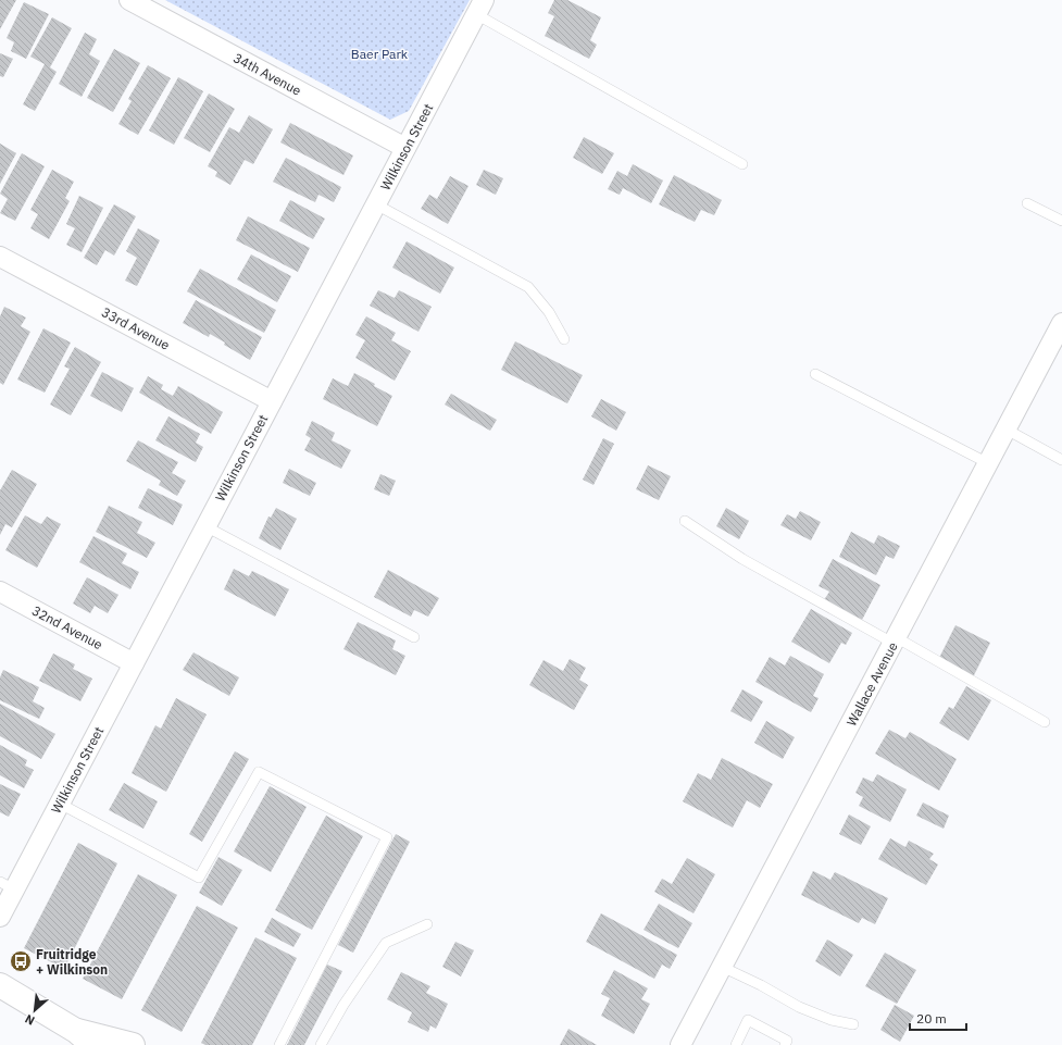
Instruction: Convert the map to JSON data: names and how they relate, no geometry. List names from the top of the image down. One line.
{"streets":{"street":["34th Avenue","Wilkinson Street","33rd Avenue","32nd Avenue","Wallace Avenue"]},"crossings":[["34th Avenue","Wilkinson Street"],["Wilkinson Street","33rd Avenue"],["Wilkinson Street","32nd Avenue"]],"parks":["Baer Park"],"places":{"bus stop":["Fruitridge + Wilkinson"]},"scale_bar":"20 m","north":"bottom left"}
